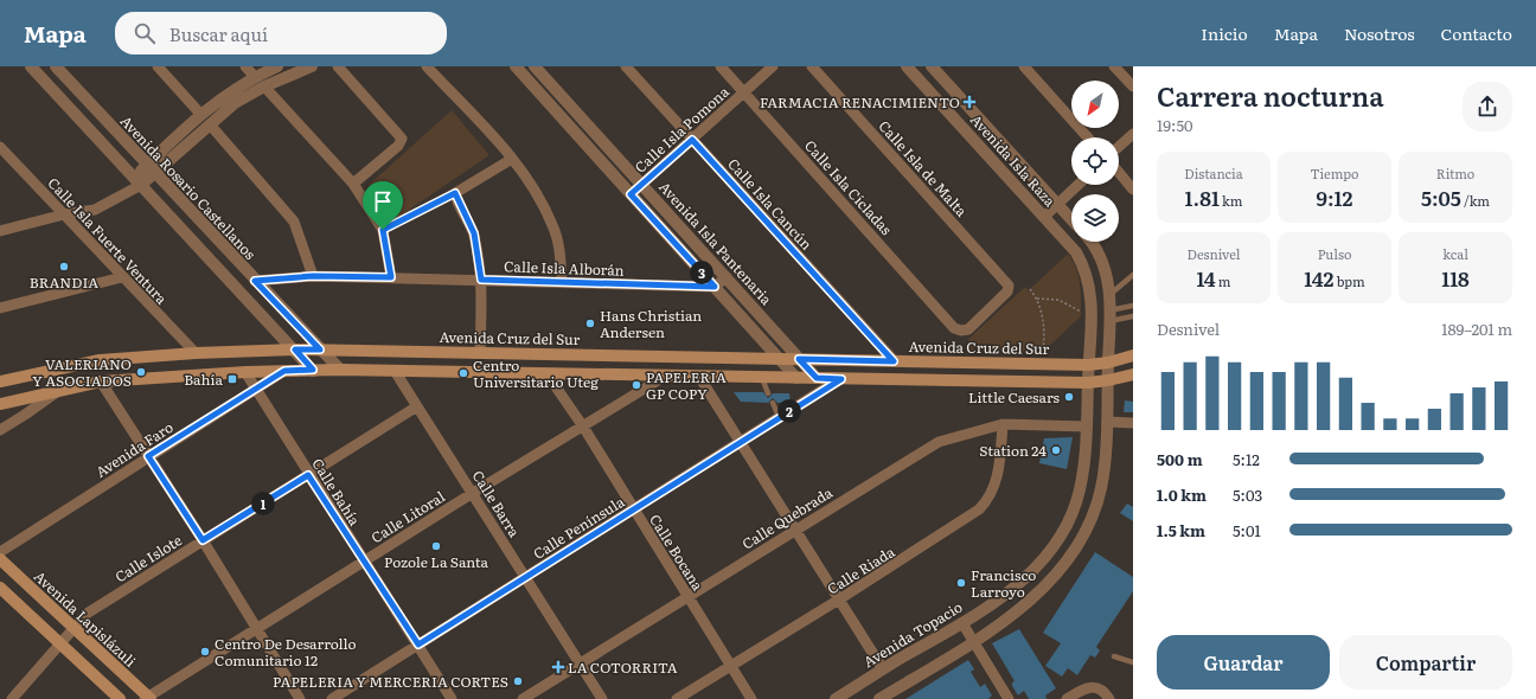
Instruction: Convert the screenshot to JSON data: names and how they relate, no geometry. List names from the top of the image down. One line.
{"streets":{"main road":["Avenida Cruz del Sur","Avenida Lapislázuli"],"street":["Calle Isla Pomona","Avenida Isla Raza","Calle Isla de Malta","Avenida Rosario Castellanos","Calle Isla Cícladas","Calle Isla Cancún","Calle Isla Fuerte Ventura","Avenida Isla Pantenaria","Calle Isla Alborán","Avenida Faro","Calle Bahía","Calle Barra","Calle Litoral","Calle Quebrada","Calle Península","Calle Bocana","Calle Islote","Calle Riada","Avenida Topacio"]},"crossings":[["Calle Isla Pomona","Calle Isla Cícladas"],["Calle Isla Pomona","Calle Isla Cancún"],["Calle Isla Pomona","Avenida Isla Pantenaria"],["Avenida Isla Raza","Avenida Cruz del Sur"],["Avenida Isla Raza","Avenida Topacio"],["Calle Isla de Malta","Calle Isla Cícladas"],["Avenida Rosario Castellanos","Calle Isla Alborán"],["Avenida Rosario Castellanos","Avenida Cruz del Sur"],["Calle Isla Cancún","Avenida Cruz del Sur"],["Calle Isla Fuerte Ventura","Avenida Cruz del Sur"],["Avenida Isla Pantenaria","Avenida Cruz del Sur"],["Avenida Cruz del Sur","Avenida Topacio"],["Avenida Faro","Calle Bahía"],["Calle Bahía","Calle Litoral"],["Calle Bahía","Calle Península"],["Calle Bahía","Calle Islote"],["Calle Barra","Calle Litoral"],["Calle Barra","Calle Quebrada"],["Calle Barra","Calle Península"],["Calle Barra","Calle Islote"],["Calle Litoral","Calle Bocana"],["Calle Litoral","Avenida Lapislázuli"],["Calle Quebrada","Calle Bocana"],["Calle Quebrada","Calle Riada"],["Calle Quebrada","Avenida Topacio"],["Calle Península","Calle Bocana"],["Calle Bocana","Calle Riada"],["Calle Islote","Avenida Lapislázuli"]],"places":{"health":["FARMACIA RENACIMIENTO","LA COTORRITA"],"other":["BRANDIA","Hans Christian Andersen","VALERIANO Y ASOCIADOS","Centro Universitario Uteg","PAPELERIA GP COPY","Little Caesars","Station 24","Pozole La Santa","Francisco Larroyo","Centro De Desarrollo Comunitario 12","PAPELERIA Y MERCERIA CORTES"],"transit":["Bahía"]},"north":"bottom left","page":{"header":"Mapa","search":"Buscar aquí","nav":["Inicio","Mapa","Nosotros","Contacto"],"heading":["Carrera nocturna","19:50"],"stats":[["Distancia","1.81 km"],["Tiempo","9:12"],["Ritmo","5:05 /km"],["Desnivel","14 m"],["Pulso","142 bpm"],["kcal","118"]],"pins":["3","2","1"],"chart":["Desnivel","189–201 m"],"list":[{"name":"500 m","note":"5:12"},{"name":"1.0 km","note":"5:03"},{"name":"1.5 km","note":"5:01"}],"buttons":["Guardar","Compartir"]}}
